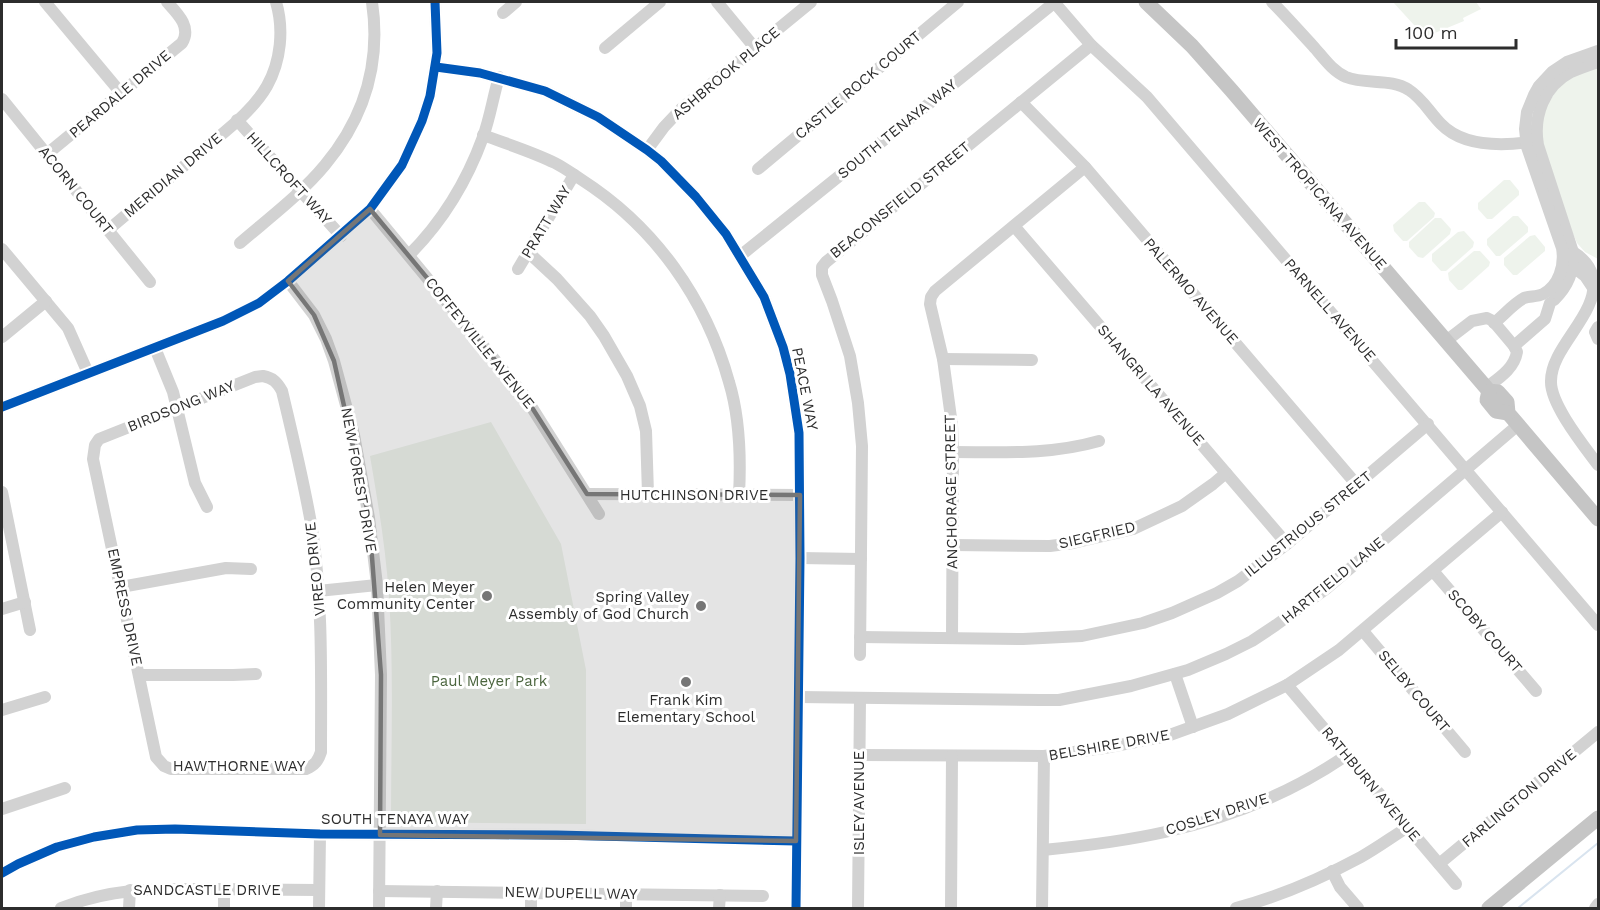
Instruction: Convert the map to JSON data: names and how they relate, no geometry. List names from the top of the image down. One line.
{"streets":{"main road":["WEST TROPICANA AVENUE"],"street":["ASHBROOK PLACE","CASTLE ROCK COURT","PEARDALE DRIVE","SOUTH TENAYA WAY","MERIDIAN DRIVE","HILLCROFT WAY","ACORN COURT","BEACONSFIELD STREET","PRATT WAY","PALERMO AVENUE","PARNELL AVENUE","COFFEYVILLE AVENUE","SHANGRI LA AVENUE","PEACE WAY","BIRDSONG WAY","NEW FOREST DRIVE","ANCHORAGE STREET","HUTCHINSON DRIVE","ILLUSTRIOUS STREET","SIEGFRIED","VIREO DRIVE","HARTFIELD LANE","EMPRESS DRIVE","SCOBY COURT","SELBY COURT","BELSHIRE DRIVE","HAWTHORNE WAY","RATHBURN AVENUE","FARLINGTON DRIVE","ISLEY AVENUE","COSLEY DRIVE","SANDCASTLE DRIVE","NEW DUPELL WAY"]},"crossings":[["ASHBROOK PLACE","PEACE WAY"],["PEARDALE DRIVE","ACORN COURT"],["SOUTH TENAYA WAY","PARNELL AVENUE"],["SOUTH TENAYA WAY","PEACE WAY"],["SOUTH TENAYA WAY","NEW FOREST DRIVE"],["MERIDIAN DRIVE","HILLCROFT WAY"],["MERIDIAN DRIVE","ACORN COURT"],["WEST TROPICANA AVENUE","HARTFIELD LANE"],["BEACONSFIELD STREET","PALERMO AVENUE"],["BEACONSFIELD STREET","PARNELL AVENUE"],["BEACONSFIELD STREET","ILLUSTRIOUS STREET"],["PALERMO AVENUE","ANCHORAGE STREET"],["PALERMO AVENUE","ILLUSTRIOUS STREET"],["PARNELL AVENUE","ILLUSTRIOUS STREET"],["PARNELL AVENUE","HARTFIELD LANE"],["PARNELL AVENUE","BELSHIRE DRIVE"],["COFFEYVILLE AVENUE","HUTCHINSON DRIVE"],["SHANGRI LA AVENUE","ANCHORAGE STREET"],["SHANGRI LA AVENUE","ILLUSTRIOUS STREET"],["SHANGRI LA AVENUE","SIEGFRIED"],["PEACE WAY","HUTCHINSON DRIVE"],["PEACE WAY","HARTFIELD LANE"],["BIRDSONG WAY","VIREO DRIVE"],["BIRDSONG WAY","EMPRESS DRIVE"],["NEW FOREST DRIVE","NEW DUPELL WAY"],["ANCHORAGE STREET","ILLUSTRIOUS STREET"],["ANCHORAGE STREET","SIEGFRIED"],["VIREO DRIVE","HAWTHORNE WAY"],["HARTFIELD LANE","ISLEY AVENUE"],["EMPRESS DRIVE","HAWTHORNE WAY"],["SCOBY COURT","BELSHIRE DRIVE"],["SELBY COURT","BELSHIRE DRIVE"],["BELSHIRE DRIVE","RATHBURN AVENUE"],["BELSHIRE DRIVE","ISLEY AVENUE"],["RATHBURN AVENUE","FARLINGTON DRIVE"],["RATHBURN AVENUE","COSLEY DRIVE"]],"parks":["Paul Meyer Park"],"places":["Helen Meyer Community Center","Spring Valley Assembly of God Church","Frank Kim Elementary School"],"scale_bar":"100 m"}
